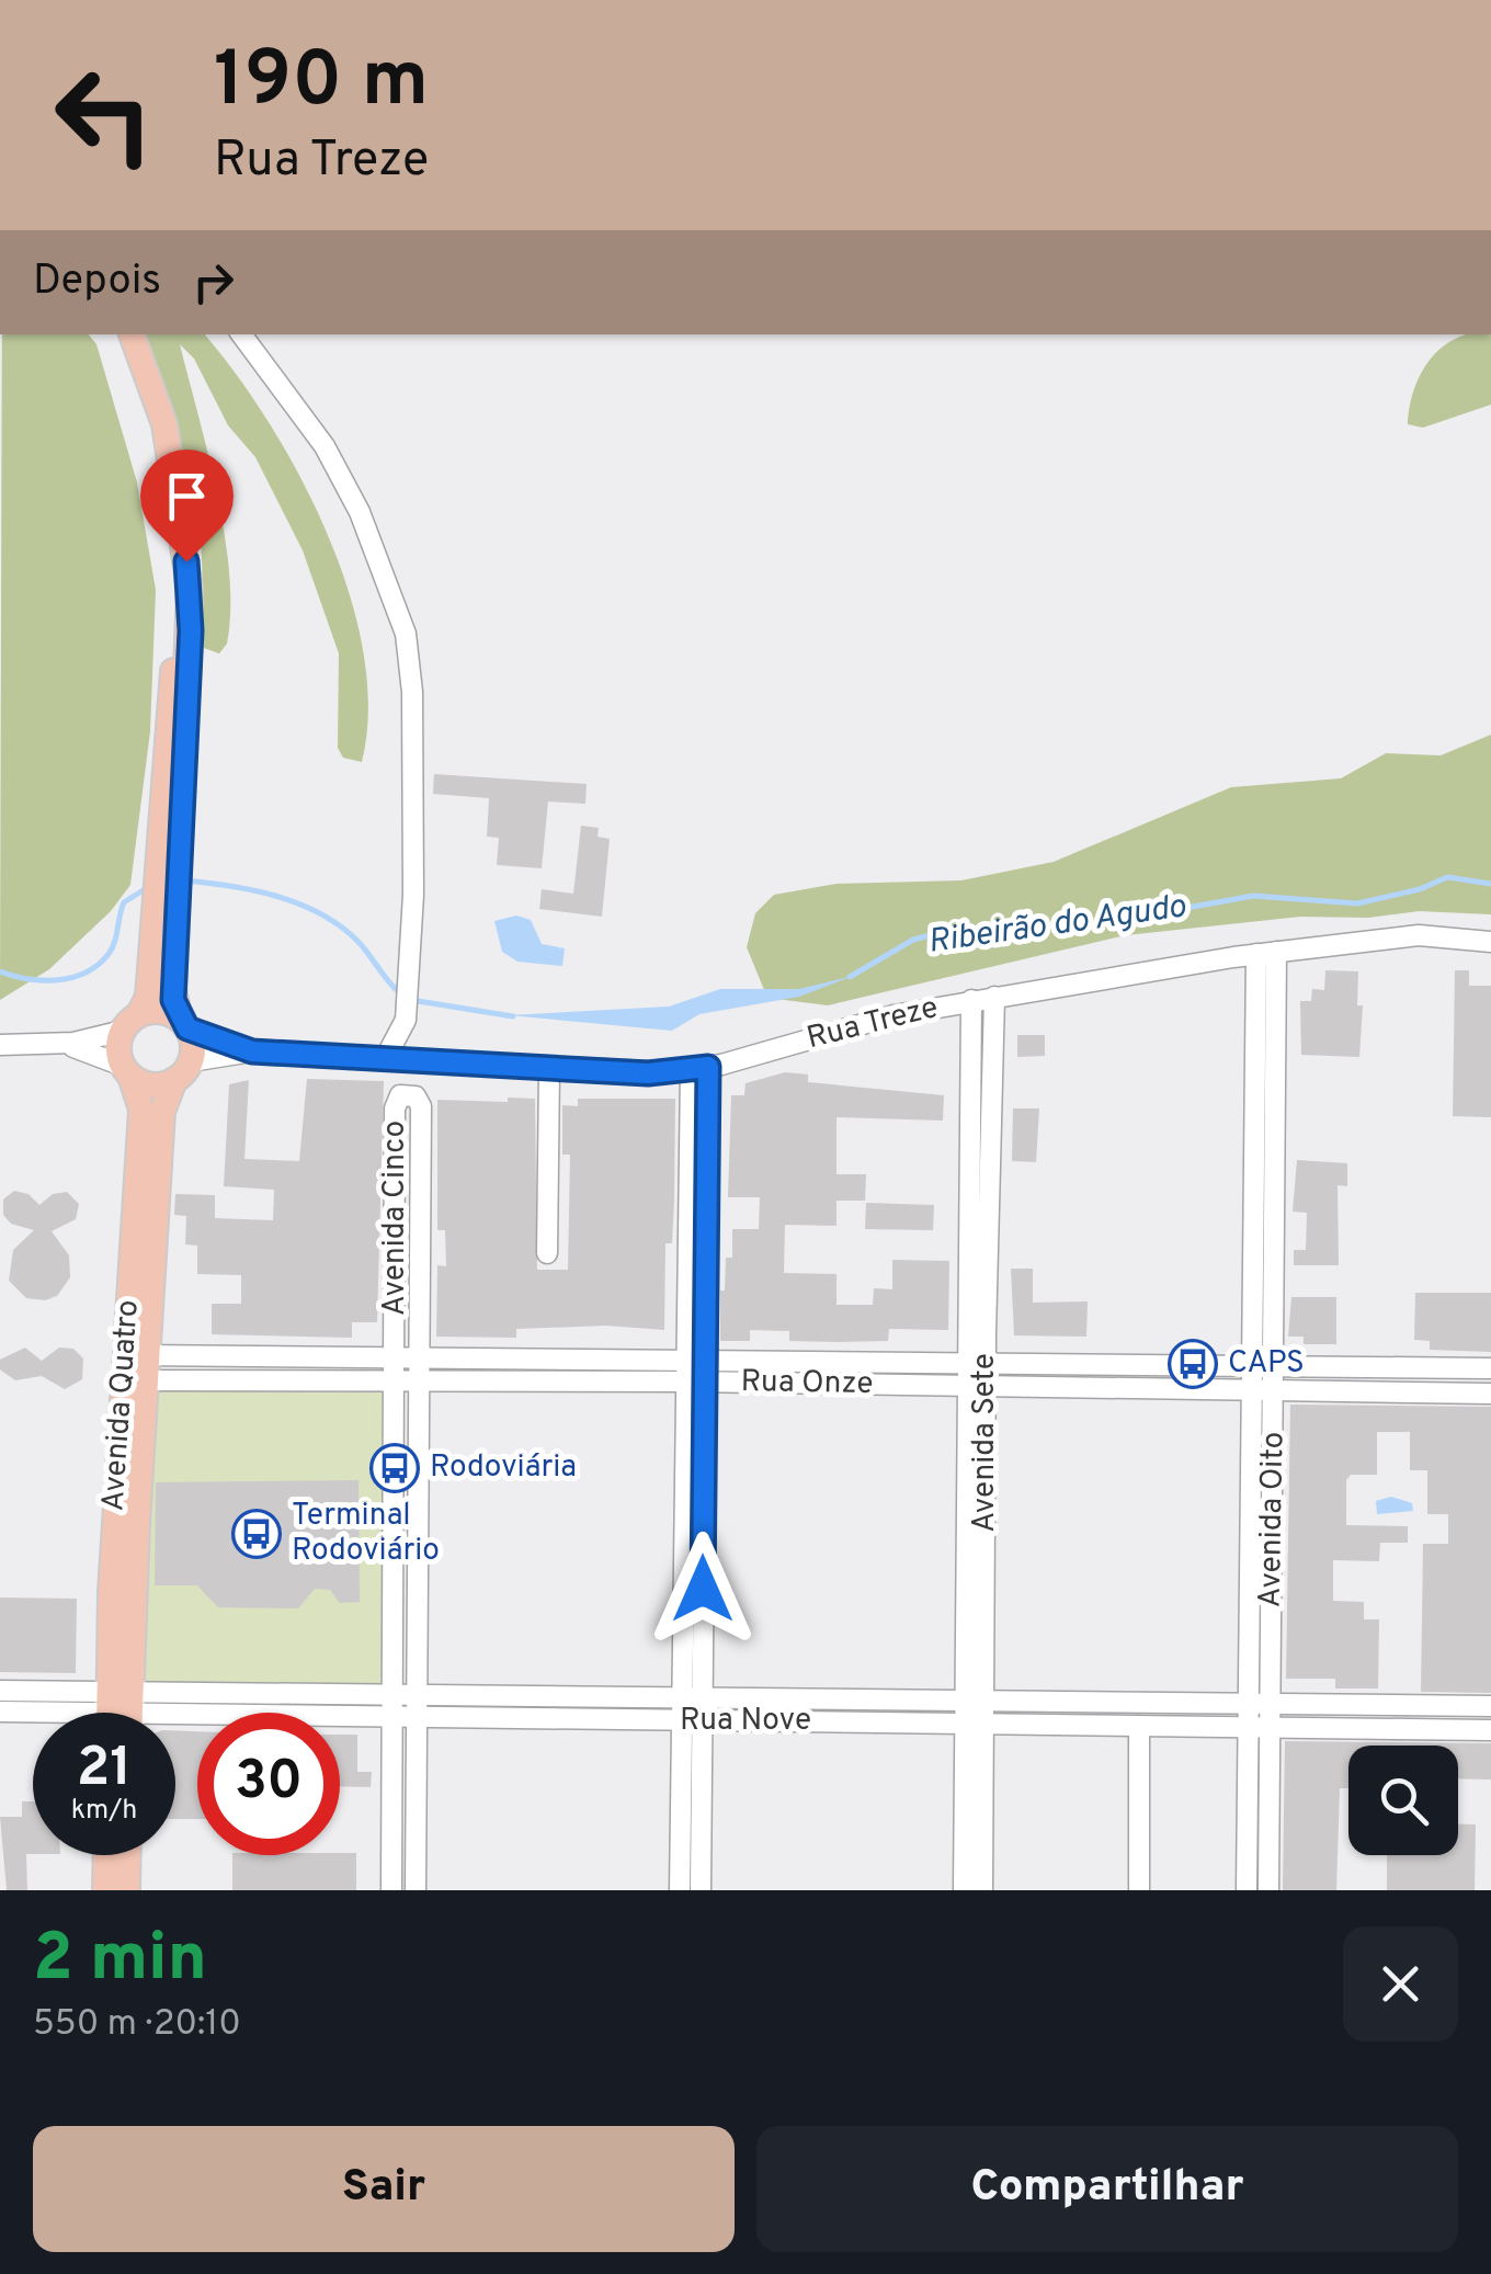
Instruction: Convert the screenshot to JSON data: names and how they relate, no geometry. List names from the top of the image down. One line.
{"streets":{"main road":["Avenida Quatro"],"street":["Rua Treze","Avenida Cinco","Rua Onze","Avenida Sete","Avenida Oito","Rua Nove"]},"crossings":[["Rua Treze","Avenida Quatro"],["Rua Treze","Avenida Sete"],["Rua Treze","Avenida Oito"],["Avenida Cinco","Rua Onze"],["Avenida Cinco","Rua Nove"],["Rua Onze","Avenida Quatro"],["Rua Onze","Avenida Sete"],["Rua Onze","Avenida Oito"],["Avenida Sete","Rua Nove"],["Avenida Oito","Rua Nove"]],"water":["Ribeirão do Agudo"],"places":{"bus stop":["CAPS","Rodoviária","Terminal Rodoviário"]},"page":{"turn":["190 m","Rua Treze"],"then":"Depois","speed":"21 km/h","limit":"30","heading":["2 min","550 m · 20:10"],"buttons":["Sair","Compartilhar"]}}
